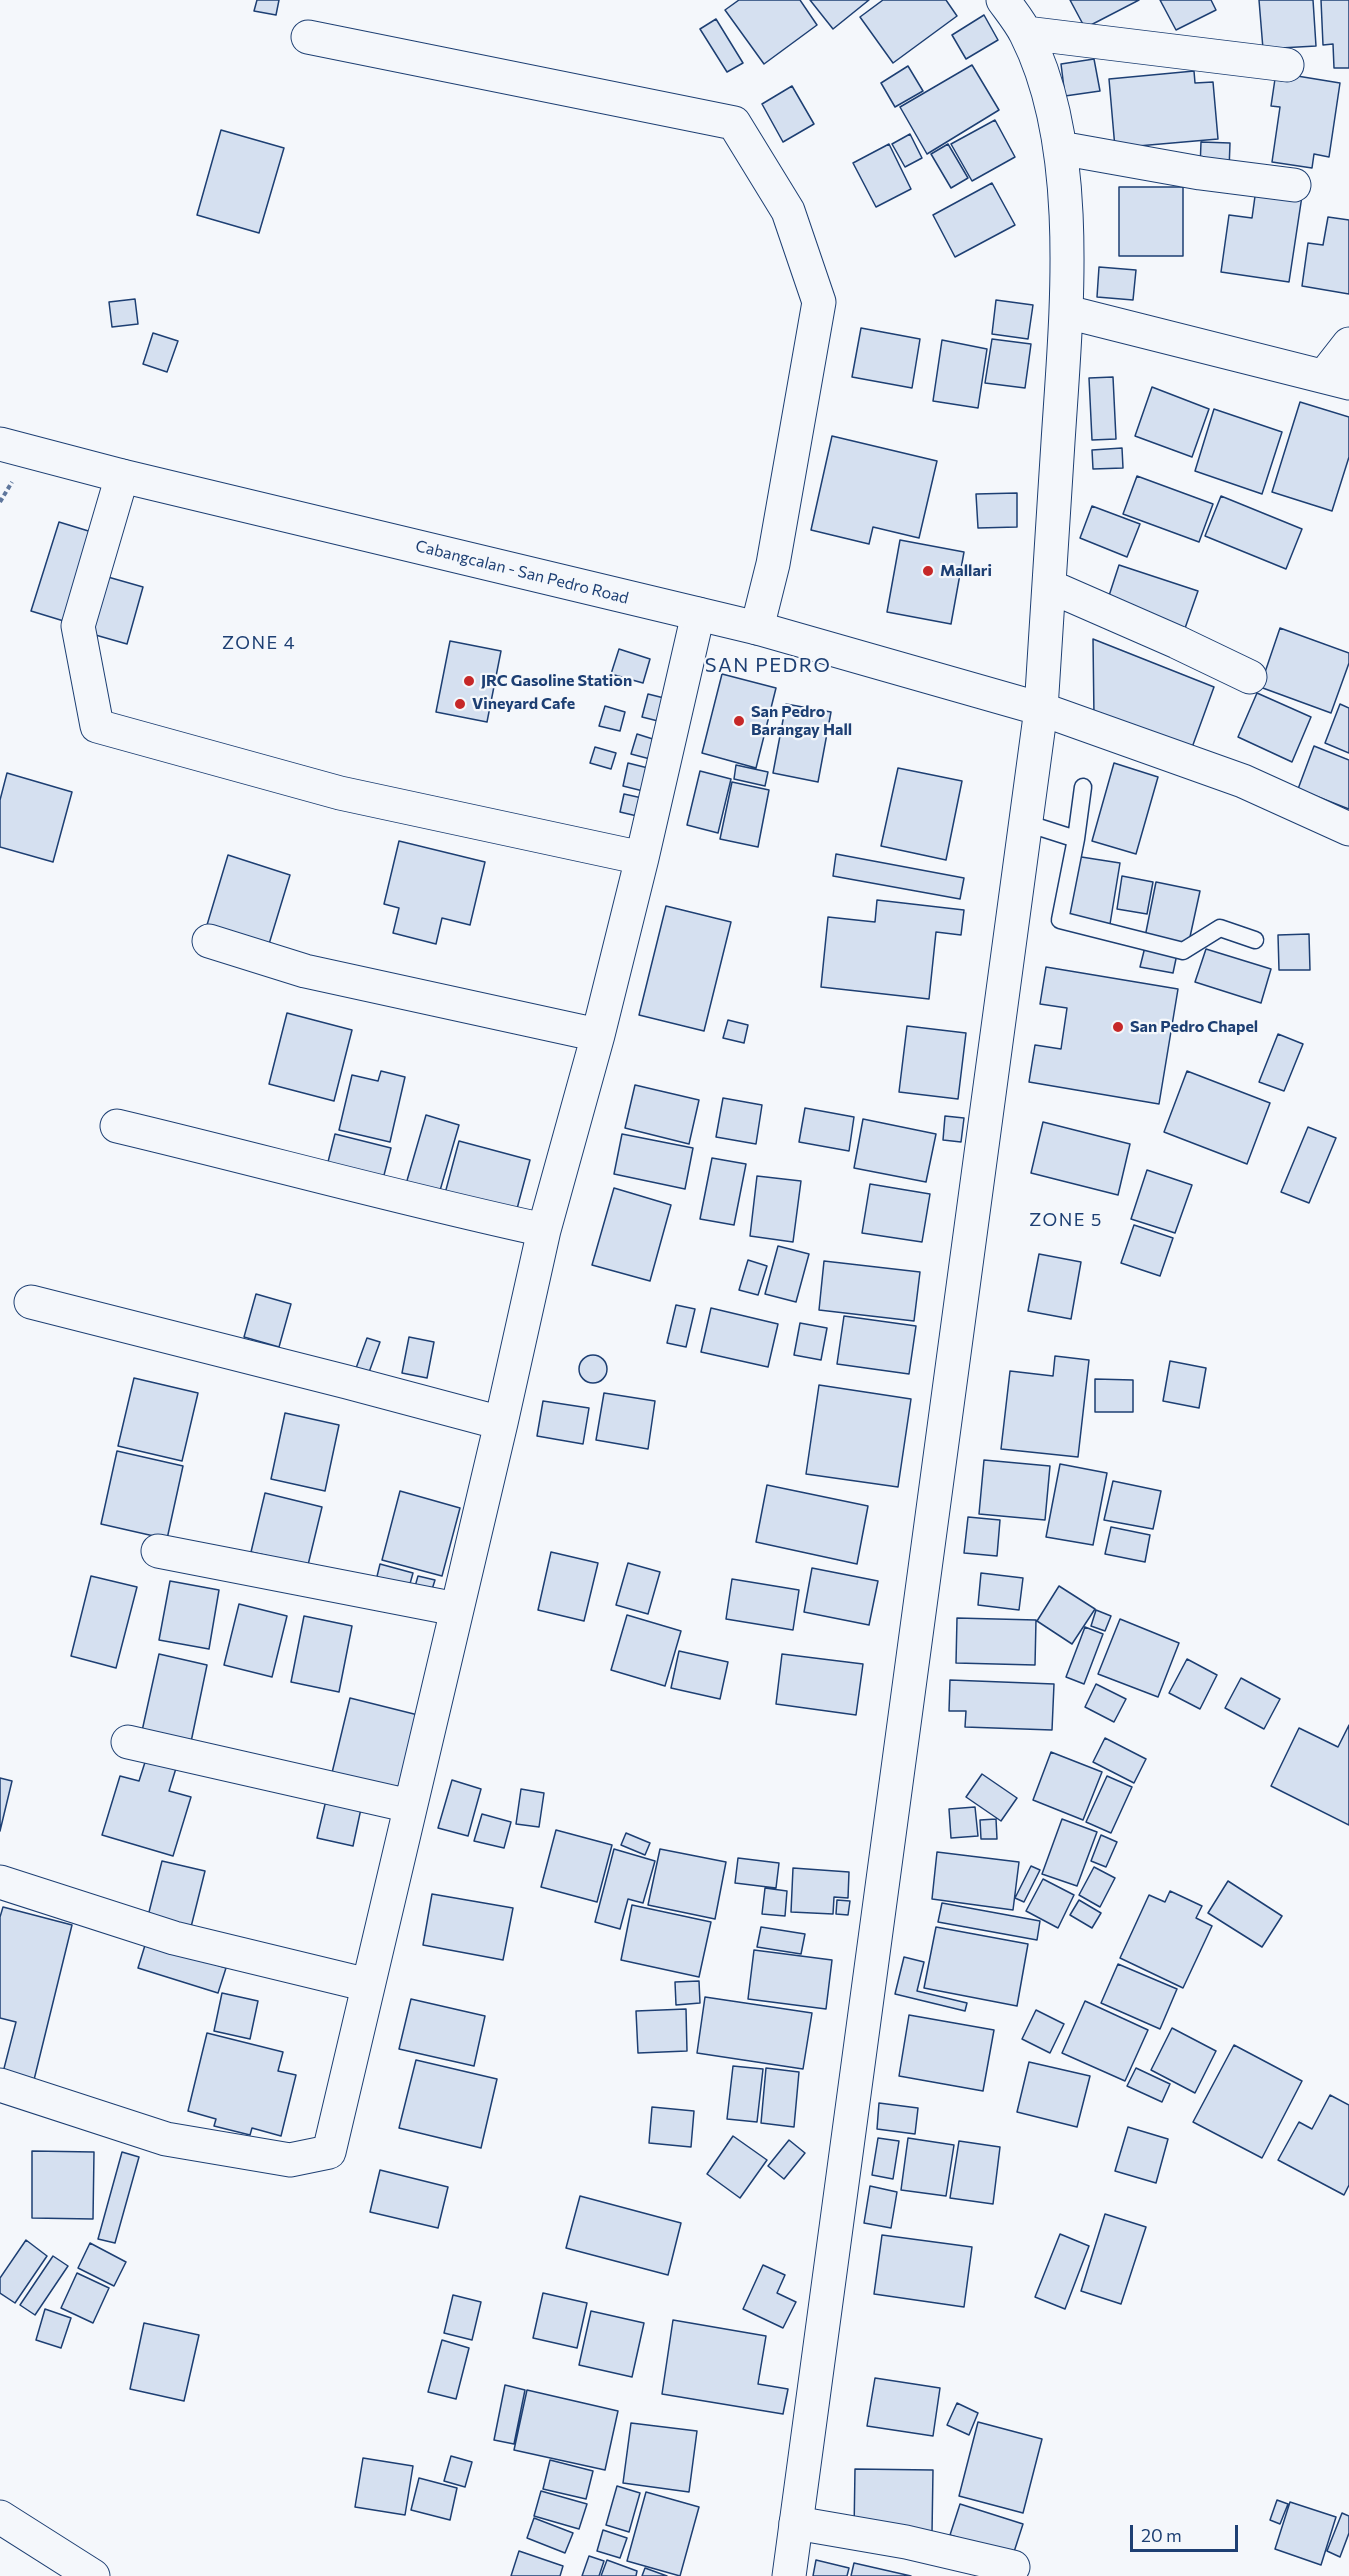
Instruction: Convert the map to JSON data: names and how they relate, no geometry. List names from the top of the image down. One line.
{"streets":{"street":["Cabangcalan - San Pedro Road"]},"districts":["ZONE 4","SAN PEDRO","ZONE 5"],"places":["Mallari","JRC Gasoline Station","Vineyard Cafe","San Pedro Barangay Hall","San Pedro Chapel"],"scale_bar":"20 m"}
